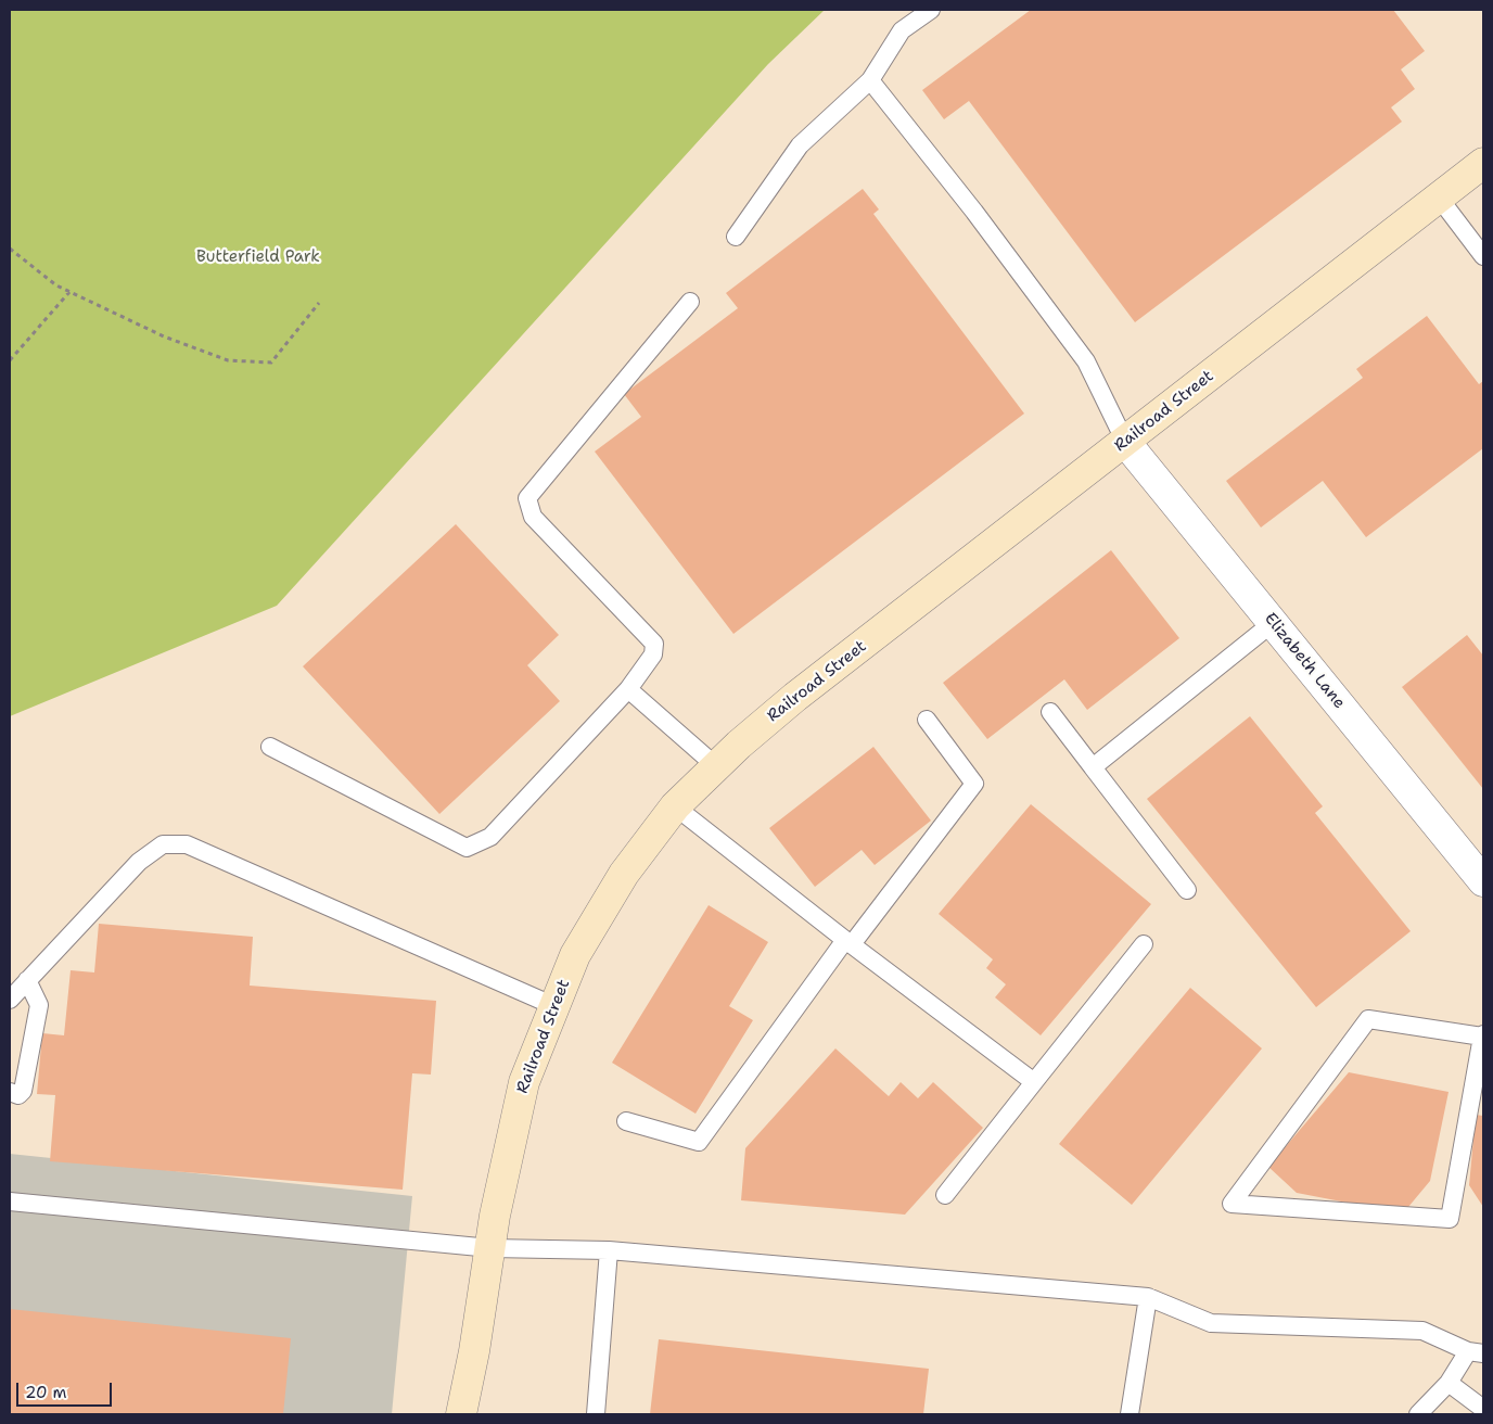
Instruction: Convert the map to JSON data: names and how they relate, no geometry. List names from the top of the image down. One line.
{"streets":{"main road":["Railroad Street"],"street":["Elizabeth Lane"]},"crossings":[["Railroad Street","Elizabeth Lane"]],"parks":["Butterfield Park"],"scale_bar":"20 m"}
